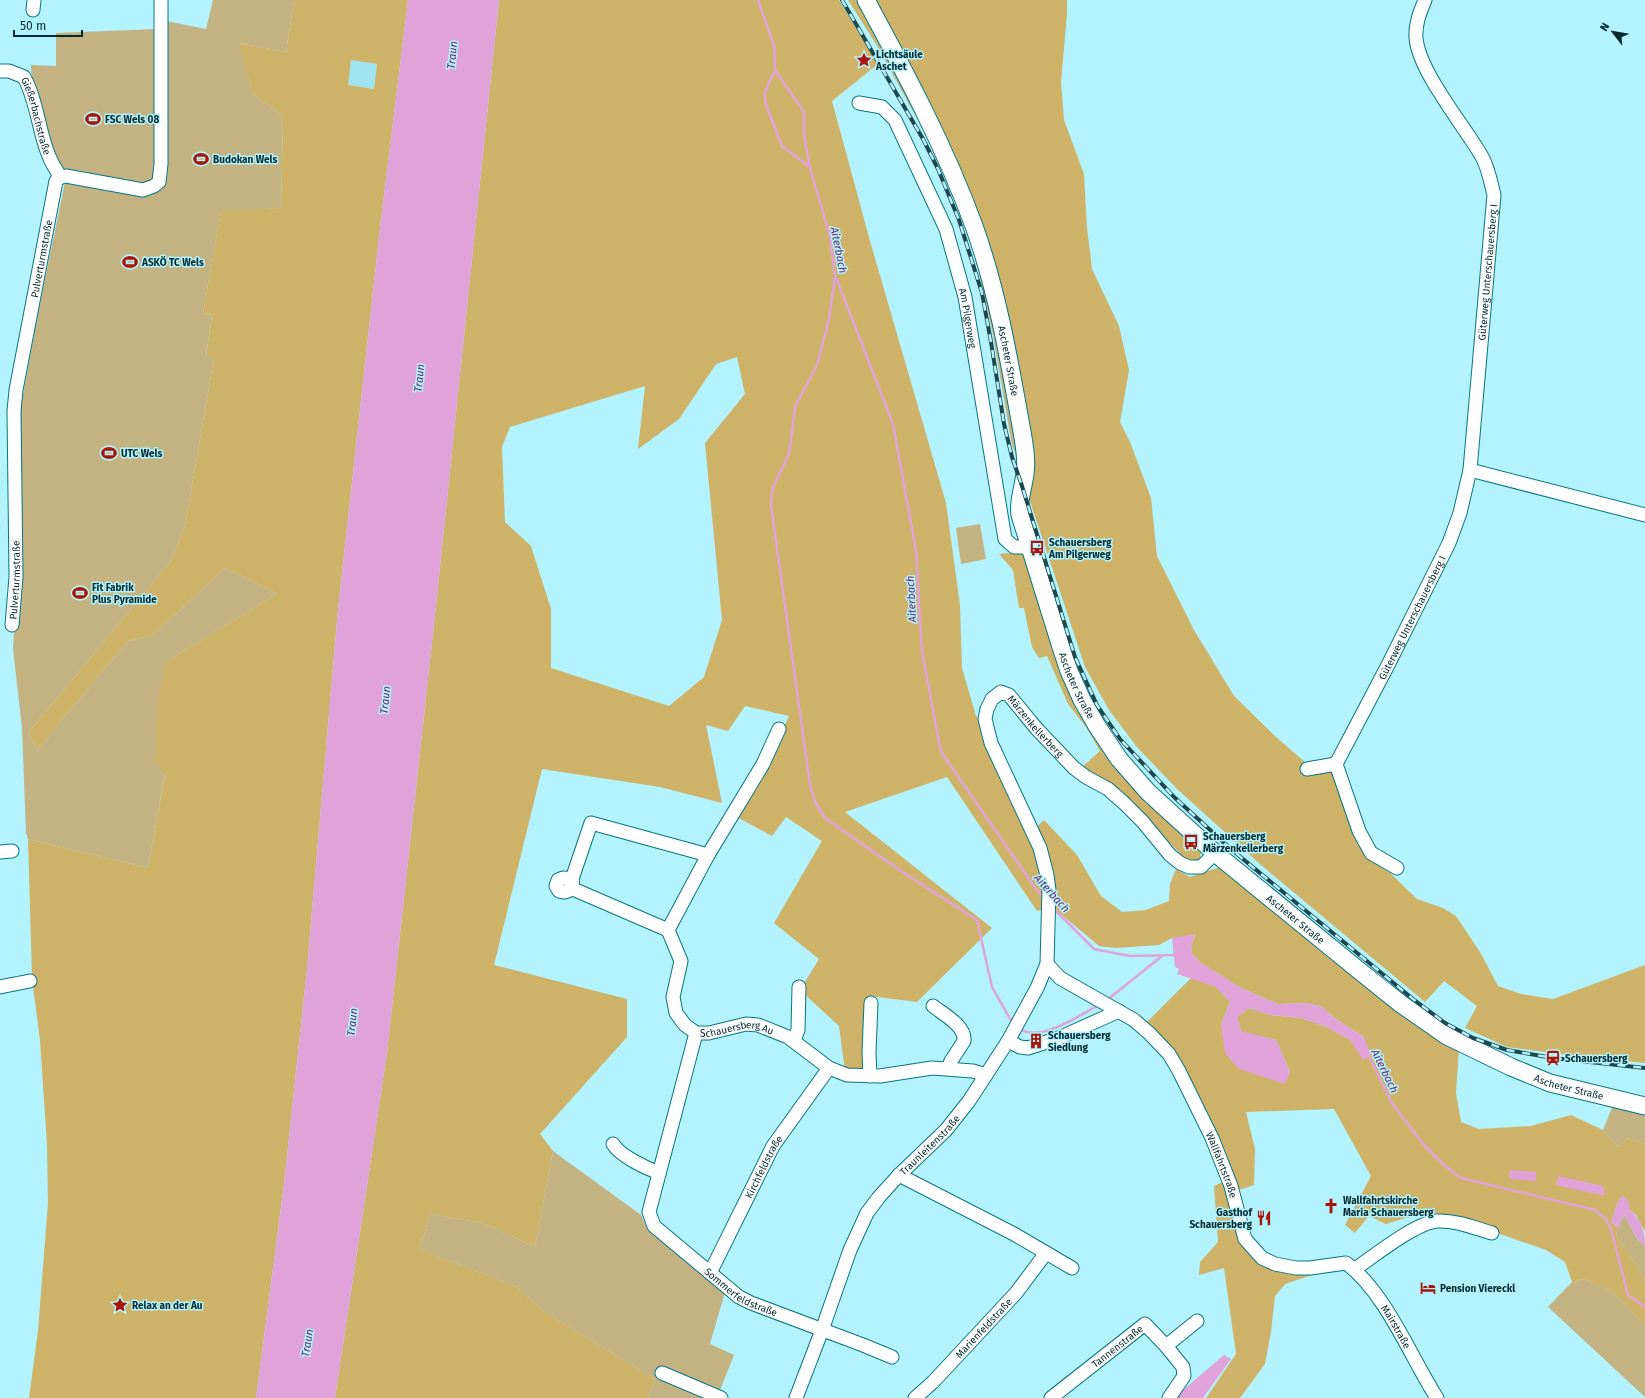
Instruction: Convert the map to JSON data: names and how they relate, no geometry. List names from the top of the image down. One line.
{"streets":{"main road":["Ascheter Straße"],"street":["Gießerbachstraße","Pulverturmstraße","Güterweg Unterschauersberg I","Am Pilgerweg","Märzenkellerberg","Schauersberg Au","Traunleitenstraße","Wallfahrtstraße","Kirchfeldstraße","Sommerfeldstraße","Mairstraße","Marienfeldstraße","Tannenstraße"]},"crossings":[["Gießerbachstraße","Pulverturmstraße"],["Am Pilgerweg","Ascheter Straße"],["Ascheter Straße","Märzenkellerberg"],["Märzenkellerberg","Traunleitenstraße"],["Schauersberg Au","Traunleitenstraße"],["Schauersberg Au","Kirchfeldstraße"],["Schauersberg Au","Sommerfeldstraße"],["Traunleitenstraße","Wallfahrtstraße"],["Traunleitenstraße","Sommerfeldstraße"],["Wallfahrtstraße","Mairstraße"],["Kirchfeldstraße","Sommerfeldstraße"]],"water":["Traun","Aiterbach"],"places":{"place":["Lichtsäule Aschet","Relax an der Au"],"sports":["FSC Wels 08","Budokan Wels","ASKÖ TC Wels","UTC Wels","Fit Fabrik Plus Pyramide"],"bus stop":["Schauersberg Am Pilgerweg","Schauersberg Märzenkellerberg"],"building":["Schauersberg Siedlung"],"station":["Schauersberg"],"church":["Wallfahrtskirche Maria Schauersberg"],"restaurant":["Gasthof Schauersberg"],"hotel":["Pension Viereckl"]},"scale_bar":"50 m","north":"top left"}
